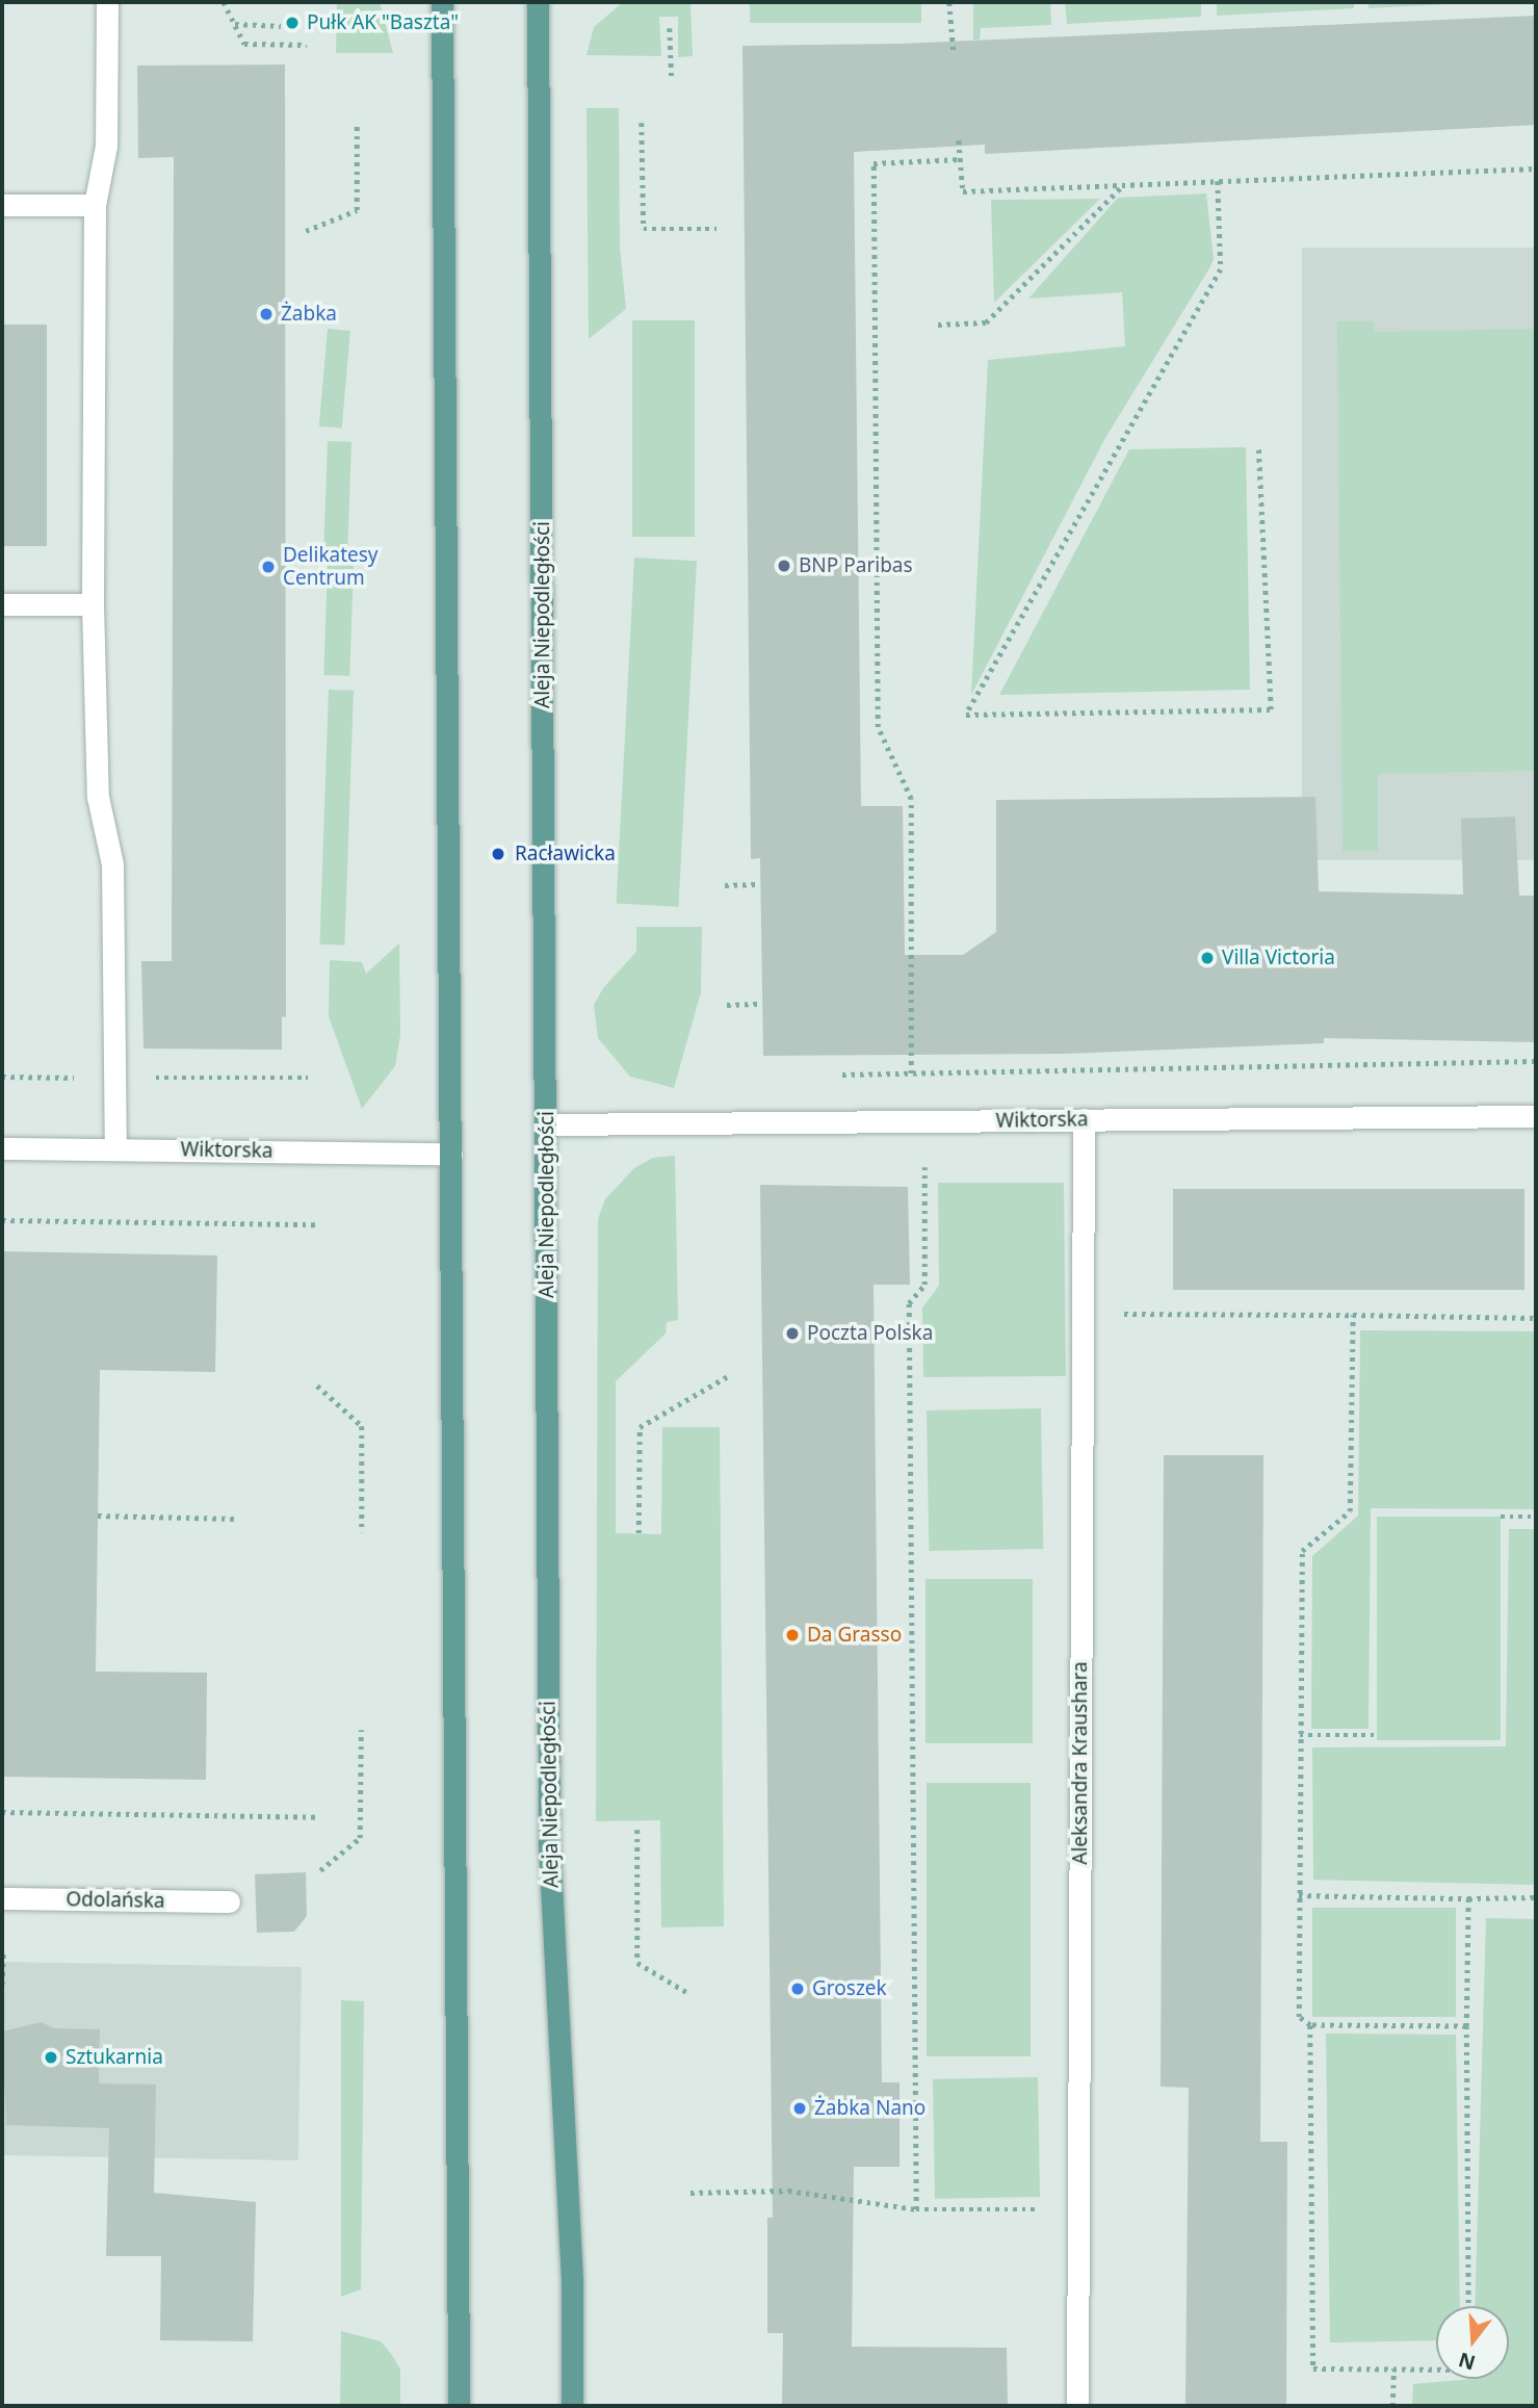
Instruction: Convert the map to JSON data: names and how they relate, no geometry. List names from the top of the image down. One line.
{"streets":{"main road":["Aleja Niepodległości"],"street":["Wiktorska","Aleksandra Kraushara","Odolańska"]},"crossings":[["Aleja Niepodległości","Wiktorska"],["Wiktorska","Aleksandra Kraushara"]],"places":["Pułk AK \"Baszta\"","Żabka","BNP Paribas","Delikatesy Centrum","Racławicka","Villa Victoria","Poczta Polska","Da Grasso","Groszek","Sztukarnia","Żabka Nano"],"north":"bottom"}
